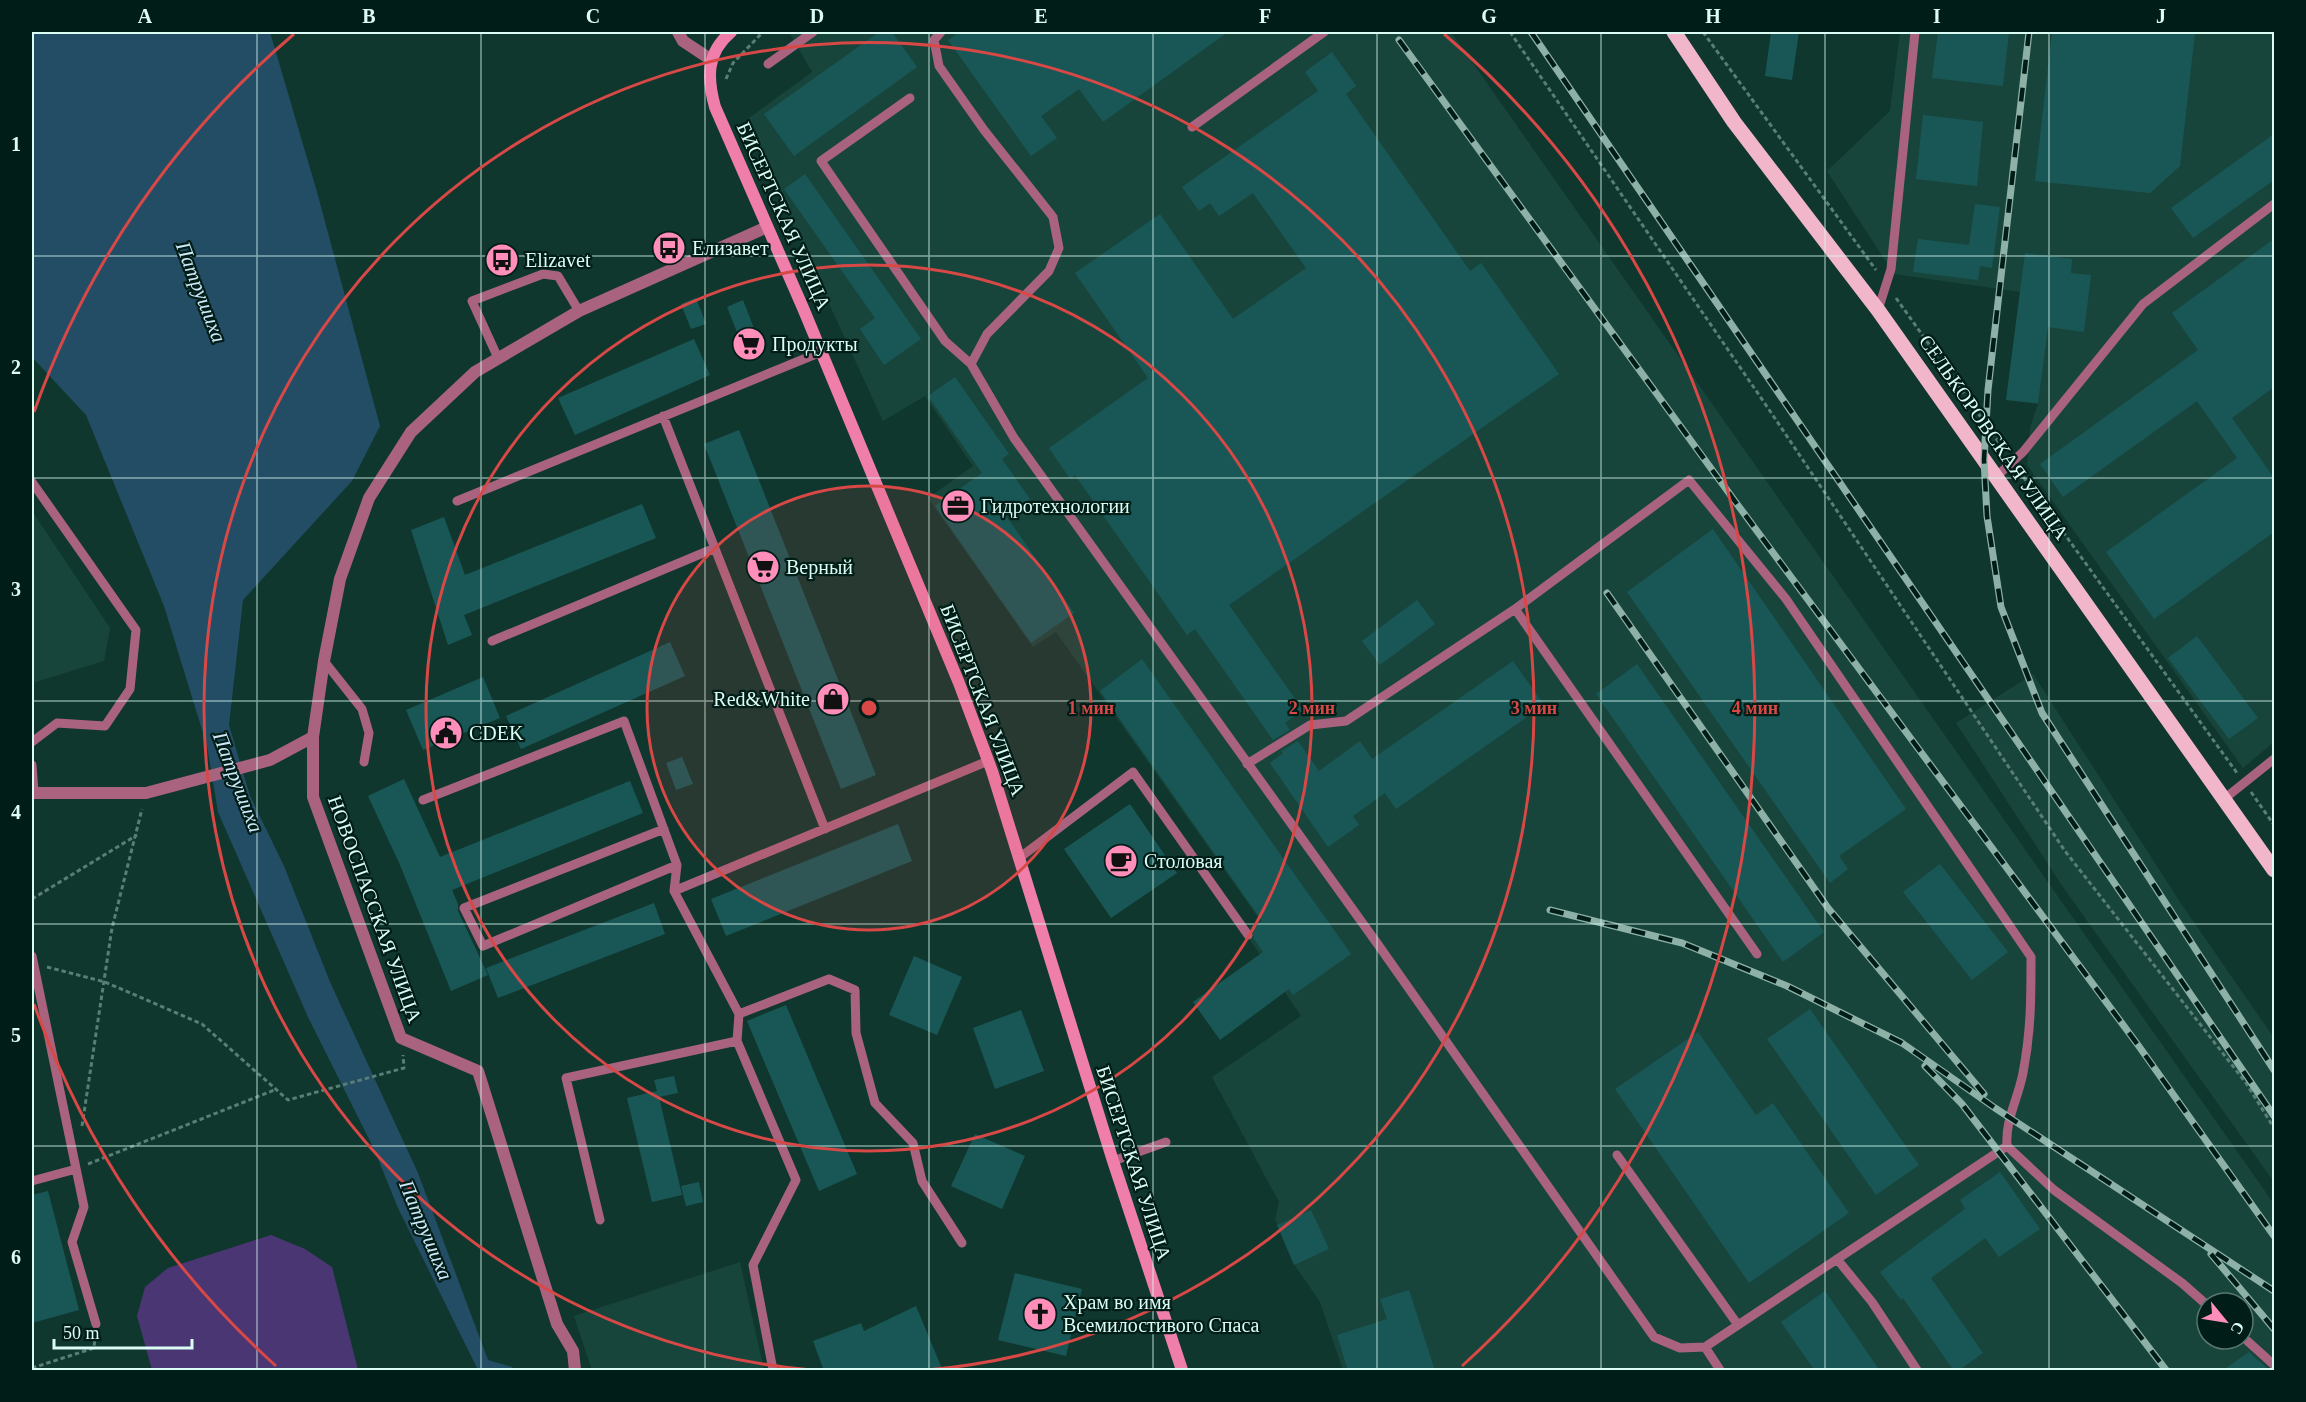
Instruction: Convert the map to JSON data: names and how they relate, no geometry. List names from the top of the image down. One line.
{"streets":{"main road":["БИСЕРТСКАЯ УЛИЦА","СЕЛЬКОРОВСКАЯ УЛИЦА"],"street":["НОВОСПАССКАЯ УЛИЦА"]},"crossings":[["БИСЕРТСКАЯ УЛИЦА","НОВОСПАССКАЯ УЛИЦА"]],"water":["Патрушиха"],"places":{"bus stop":["Елизавет","Elizavet"],"supermarket":["Продукты","Верный"],"office":["Гидротехнологии"],"shop":["Red&White"],"public building":["CDEK"],"cafe":["Столовая"],"church":["Храм во имя Всемилостивого Спаса"]},"scale_bar":"50 m","north":"bottom right","grid":{"columns":["A","B","C","D","E","F","G","H","I","J"],"rows":["1","2","3","4","5","6"]},"rings":["1 мин","2 мин","3 мин","4 мин"]}
